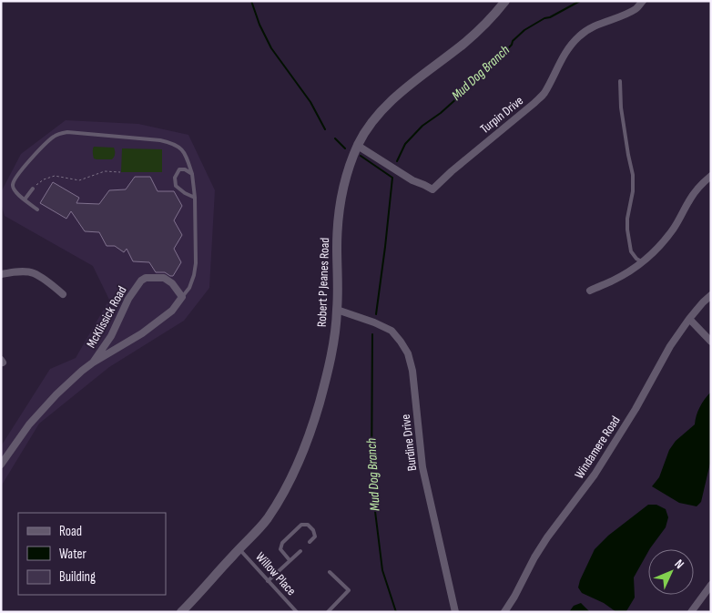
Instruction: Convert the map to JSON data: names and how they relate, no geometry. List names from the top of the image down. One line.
{"streets":{"street":["Turpin Drive","Robert P Jeanes Road","McKlissick Road","Burdine Drive","Windamere Road"],"lane":["Willow Place"]},"crossings":[["Turpin Drive","Robert P Jeanes Road"],["Robert P Jeanes Road","Burdine Drive"],["Robert P Jeanes Road","Willow Place"]],"water":["Mud Dog Branch"],"legend":["Road","Water","Building"],"north":"top right"}
